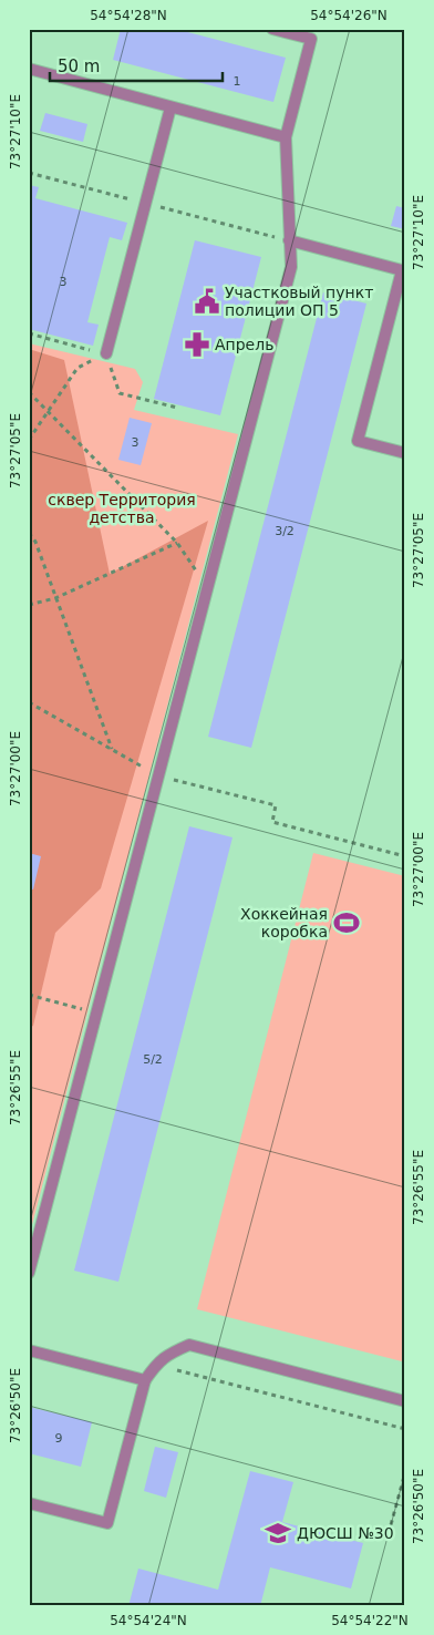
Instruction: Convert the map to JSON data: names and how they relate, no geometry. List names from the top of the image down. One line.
{"parks":["сквер Территория детства"],"places":{"public building":["Участковый пункт полиции ОП 5"],"pharmacy":["Апрель"],"sports":["Хоккейная коробка"],"school or university":["ДЮСШ №30"]},"house_numbers":["1","3","3","3/2","5/2","9"],"scale_bar":"50 m","coordinates":["54°54'28\"N","54°54'26\"N","73°27'10\"E","73°27'05\"E","73°27'00\"E","73°26'55\"E","73°26'50\"E","54°54'24\"N","54°54'22\"N"]}
